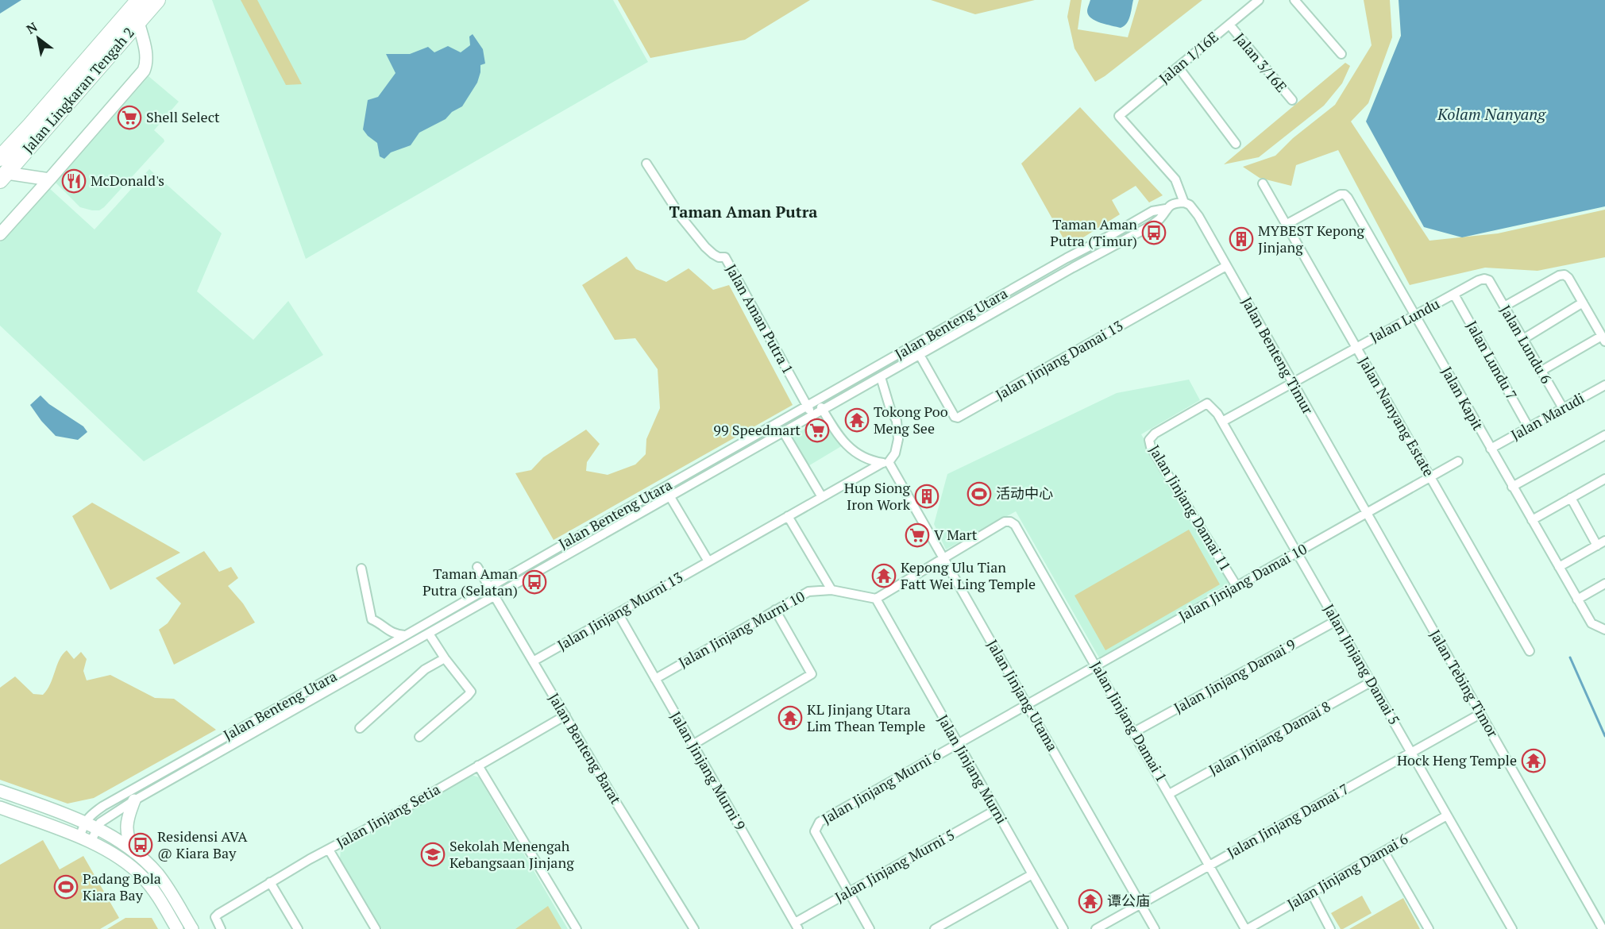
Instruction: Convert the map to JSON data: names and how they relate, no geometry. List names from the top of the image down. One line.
{"streets":{"highway":["Jalan Lingkaran Tengah 2"],"street":["Jalan 1/16E","Jalan 3/16E","Jalan Aman Putra 1","Jalan Lundu","Jalan Benteng Utara","Jalan Lundu 6","Jalan Benteng Timur","Jalan Jinjang Damai 13","Jalan Lundu 7","Jalan Kapit","Jalan Nanyang Estate","Jalan Marudi","Jalan Jinjang Damai 11","Jalan Jinjang Damai 10","Jalan Jinjang Murni 13","Jalan Jinjang Murni 10","Jalan Jinjang Damai 5","Jalan Jinjang Damai 9","Jalan Tebing Timor","Jalan Jinjang Utama","Jalan Jinjang Damai 1","Jalan Jinjang Damai 8","Jalan Benteng Barat","Jalan Jinjang Murni","Jalan Jinjang Murni 9","Jalan Jinjang Murni 6","Jalan Jinjang Setia","Jalan Jinjang Damai 7","Jalan Jinjang Murni 5","Jalan Jinjang Damai 6"]},"crossings":[["Jalan 1/16E","Jalan 3/16E"],["Jalan 1/16E","Jalan Benteng Utara"],["Jalan 1/16E","Jalan Benteng Timur"],["Jalan Aman Putra 1","Jalan Benteng Utara"],["Jalan Lundu","Jalan Lundu 6"],["Jalan Lundu","Jalan Benteng Timur"],["Jalan Lundu","Jalan Lundu 7"],["Jalan Lundu","Jalan Kapit"],["Jalan Lundu","Jalan Nanyang Estate"],["Jalan Lundu","Jalan Jinjang Damai 5"],["Jalan Benteng Utara","Jalan Benteng Timur"],["Jalan Benteng Utara","Jalan Jinjang Damai 13"],["Jalan Benteng Utara","Jalan Benteng Barat"],["Jalan Lundu 6","Jalan Marudi"],["Jalan Benteng Timur","Jalan Jinjang Damai 13"],["Jalan Benteng Timur","Jalan Jinjang Damai 10"],["Jalan Benteng Timur","Jalan Tebing Timor"],["Jalan Lundu 7","Jalan Marudi"],["Jalan Kapit","Jalan Nanyang Estate"],["Jalan Kapit","Jalan Marudi"],["Jalan Nanyang Estate","Jalan Jinjang Damai 10"],["Jalan Jinjang Damai 11","Jalan Jinjang Damai 10"],["Jalan Jinjang Damai 11","Jalan Jinjang Damai 5"],["Jalan Jinjang Damai 10","Jalan Jinjang Damai 5"],["Jalan Jinjang Damai 10","Jalan Tebing Timor"],["Jalan Jinjang Damai 10","Jalan Jinjang Utama"],["Jalan Jinjang Damai 10","Jalan Jinjang Damai 1"],["Jalan Jinjang Damai 10","Jalan Jinjang Murni 6"],["Jalan Jinjang Murni 13","Jalan Jinjang Utama"],["Jalan Jinjang Murni 13","Jalan Benteng Barat"],["Jalan Jinjang Murni 13","Jalan Jinjang Murni 9"],["Jalan Jinjang Murni 10","Jalan Jinjang Murni 9"],["Jalan Jinjang Damai 5","Jalan Jinjang Damai 9"],["Jalan Jinjang Damai 5","Jalan Jinjang Damai 8"],["Jalan Jinjang Damai 5","Jalan Jinjang Damai 7"],["Jalan Jinjang Damai 5","Jalan Jinjang Damai 6"],["Jalan Jinjang Damai 9","Jalan Jinjang Damai 1"],["Jalan Tebing Timor","Jalan Jinjang Damai 7"],["Jalan Jinjang Utama","Jalan Jinjang Damai 1"],["Jalan Jinjang Utama","Jalan Jinjang Murni 6"],["Jalan Jinjang Utama","Jalan Jinjang Damai 7"],["Jalan Jinjang Damai 1","Jalan Jinjang Damai 8"],["Jalan Jinjang Damai 1","Jalan Jinjang Damai 7"],["Jalan Jinjang Damai 1","Jalan Jinjang Damai 6"],["Jalan Benteng Barat","Jalan Jinjang Setia"],["Jalan Jinjang Murni","Jalan Jinjang Murni 6"],["Jalan Jinjang Murni","Jalan Jinjang Murni 5"],["Jalan Jinjang Murni 9","Jalan Jinjang Murni 5"],["Jalan Jinjang Murni 6","Jalan Jinjang Murni 5"]],"districts":["Taman Aman Putra"],"water":["Kolam Nanyang"],"places":{"supermarket":["Shell Select","99 Speedmart","V Mart"],"restaurant":["McDonald's"],"bus stop":["Taman Aman Putra (Timur)","Taman Aman Putra (Selatan)","Residensi AVA @ Kiara Bay"],"building":["MYBEST Kepong Jinjang","Hup Siong Iron Work"],"temple":["Tokong Poo Meng See","Kepong Ulu Tian Fatt Wei Ling Temple","KL Jinjang Utara Lim Thean Temple","Hock Heng Temple","谭公庙"],"sports":["活动中心","Padang Bola Kiara Bay"],"school or university":["Sekolah Menengah Kebangsaan Jinjang"]},"north":"top left"}
